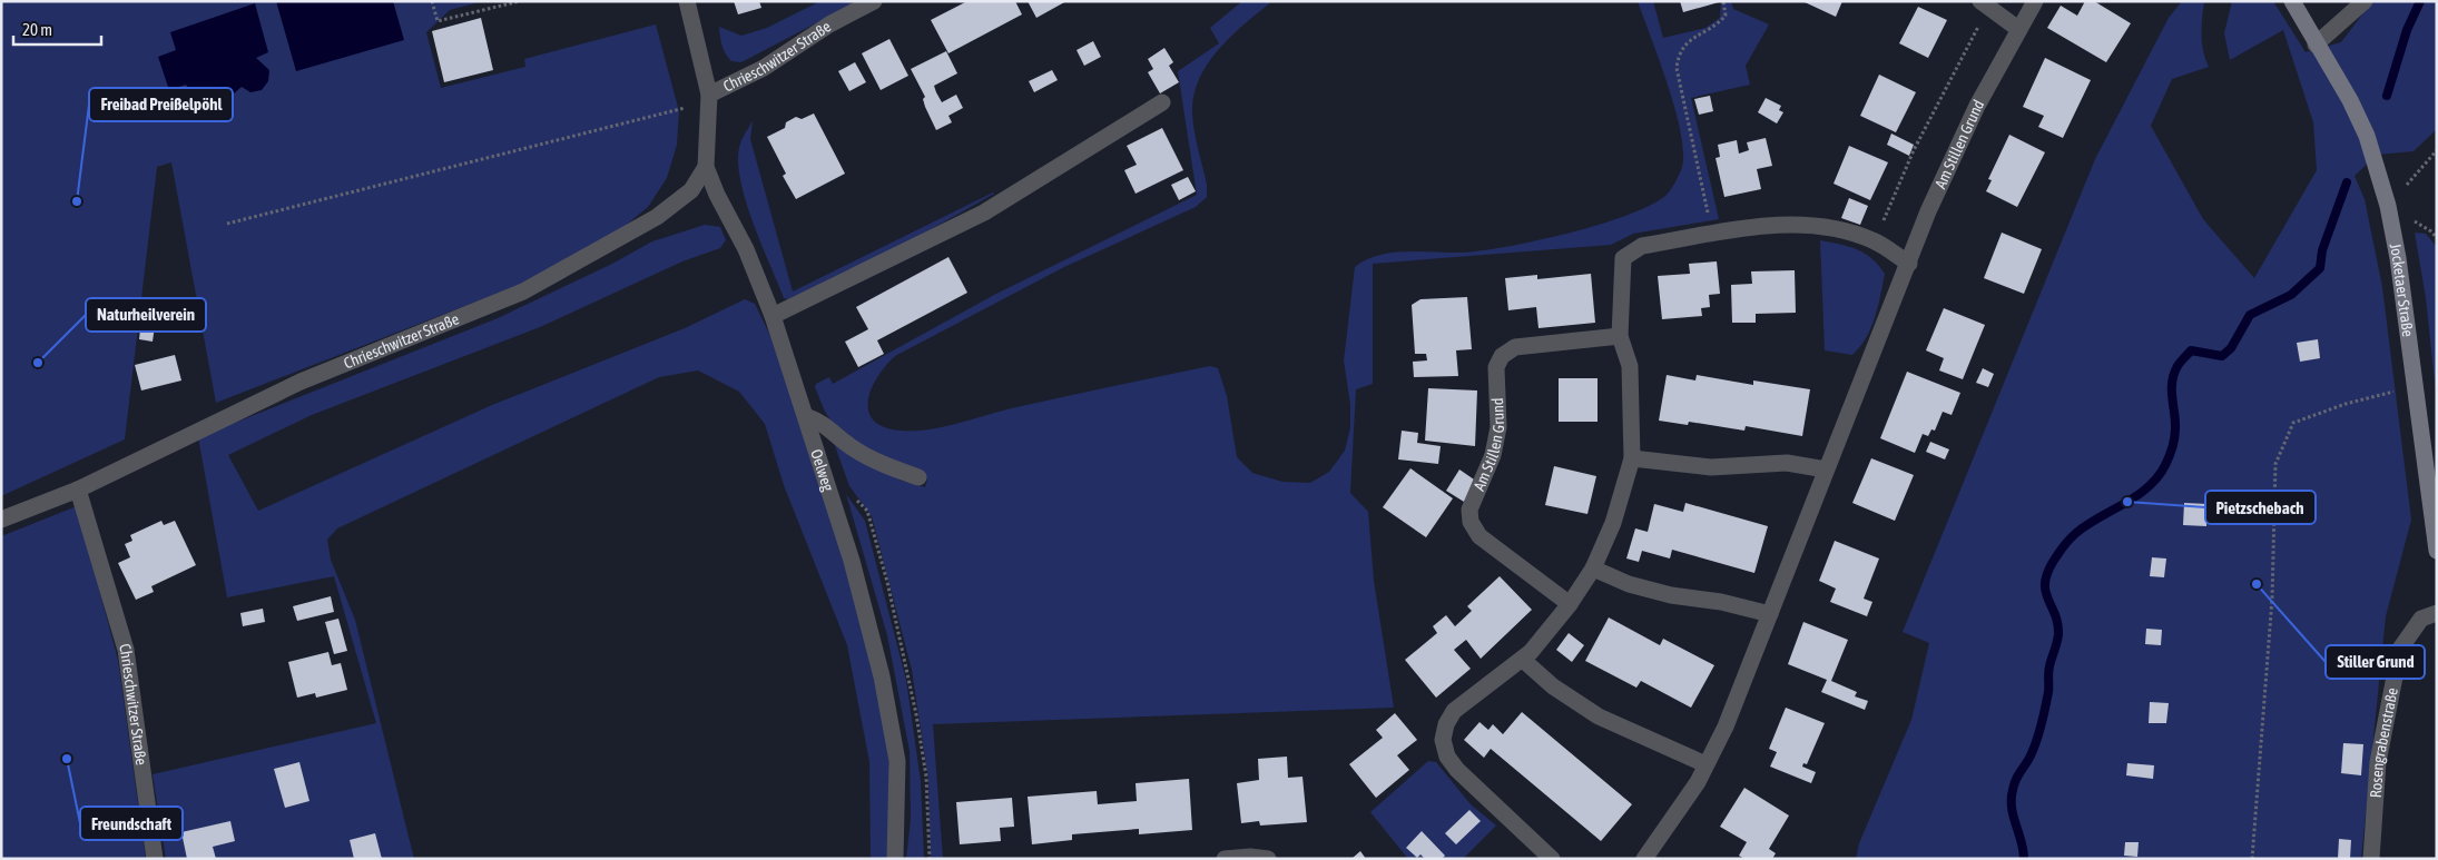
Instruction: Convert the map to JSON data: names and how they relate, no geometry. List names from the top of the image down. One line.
{"streets":{"street":["Chrieschwitzer Straße","Am Stillen Grund","Jocketaer Straße","Oelweg","Rosengrabenstraße"]},"crossings":[["Chrieschwitzer Straße","Oelweg"]],"places":["Freibad Preißelpöhl","Naturheilverein","Pietzschebach","Stiller Grund","Freundschaft"],"scale_bar":"20 m"}
